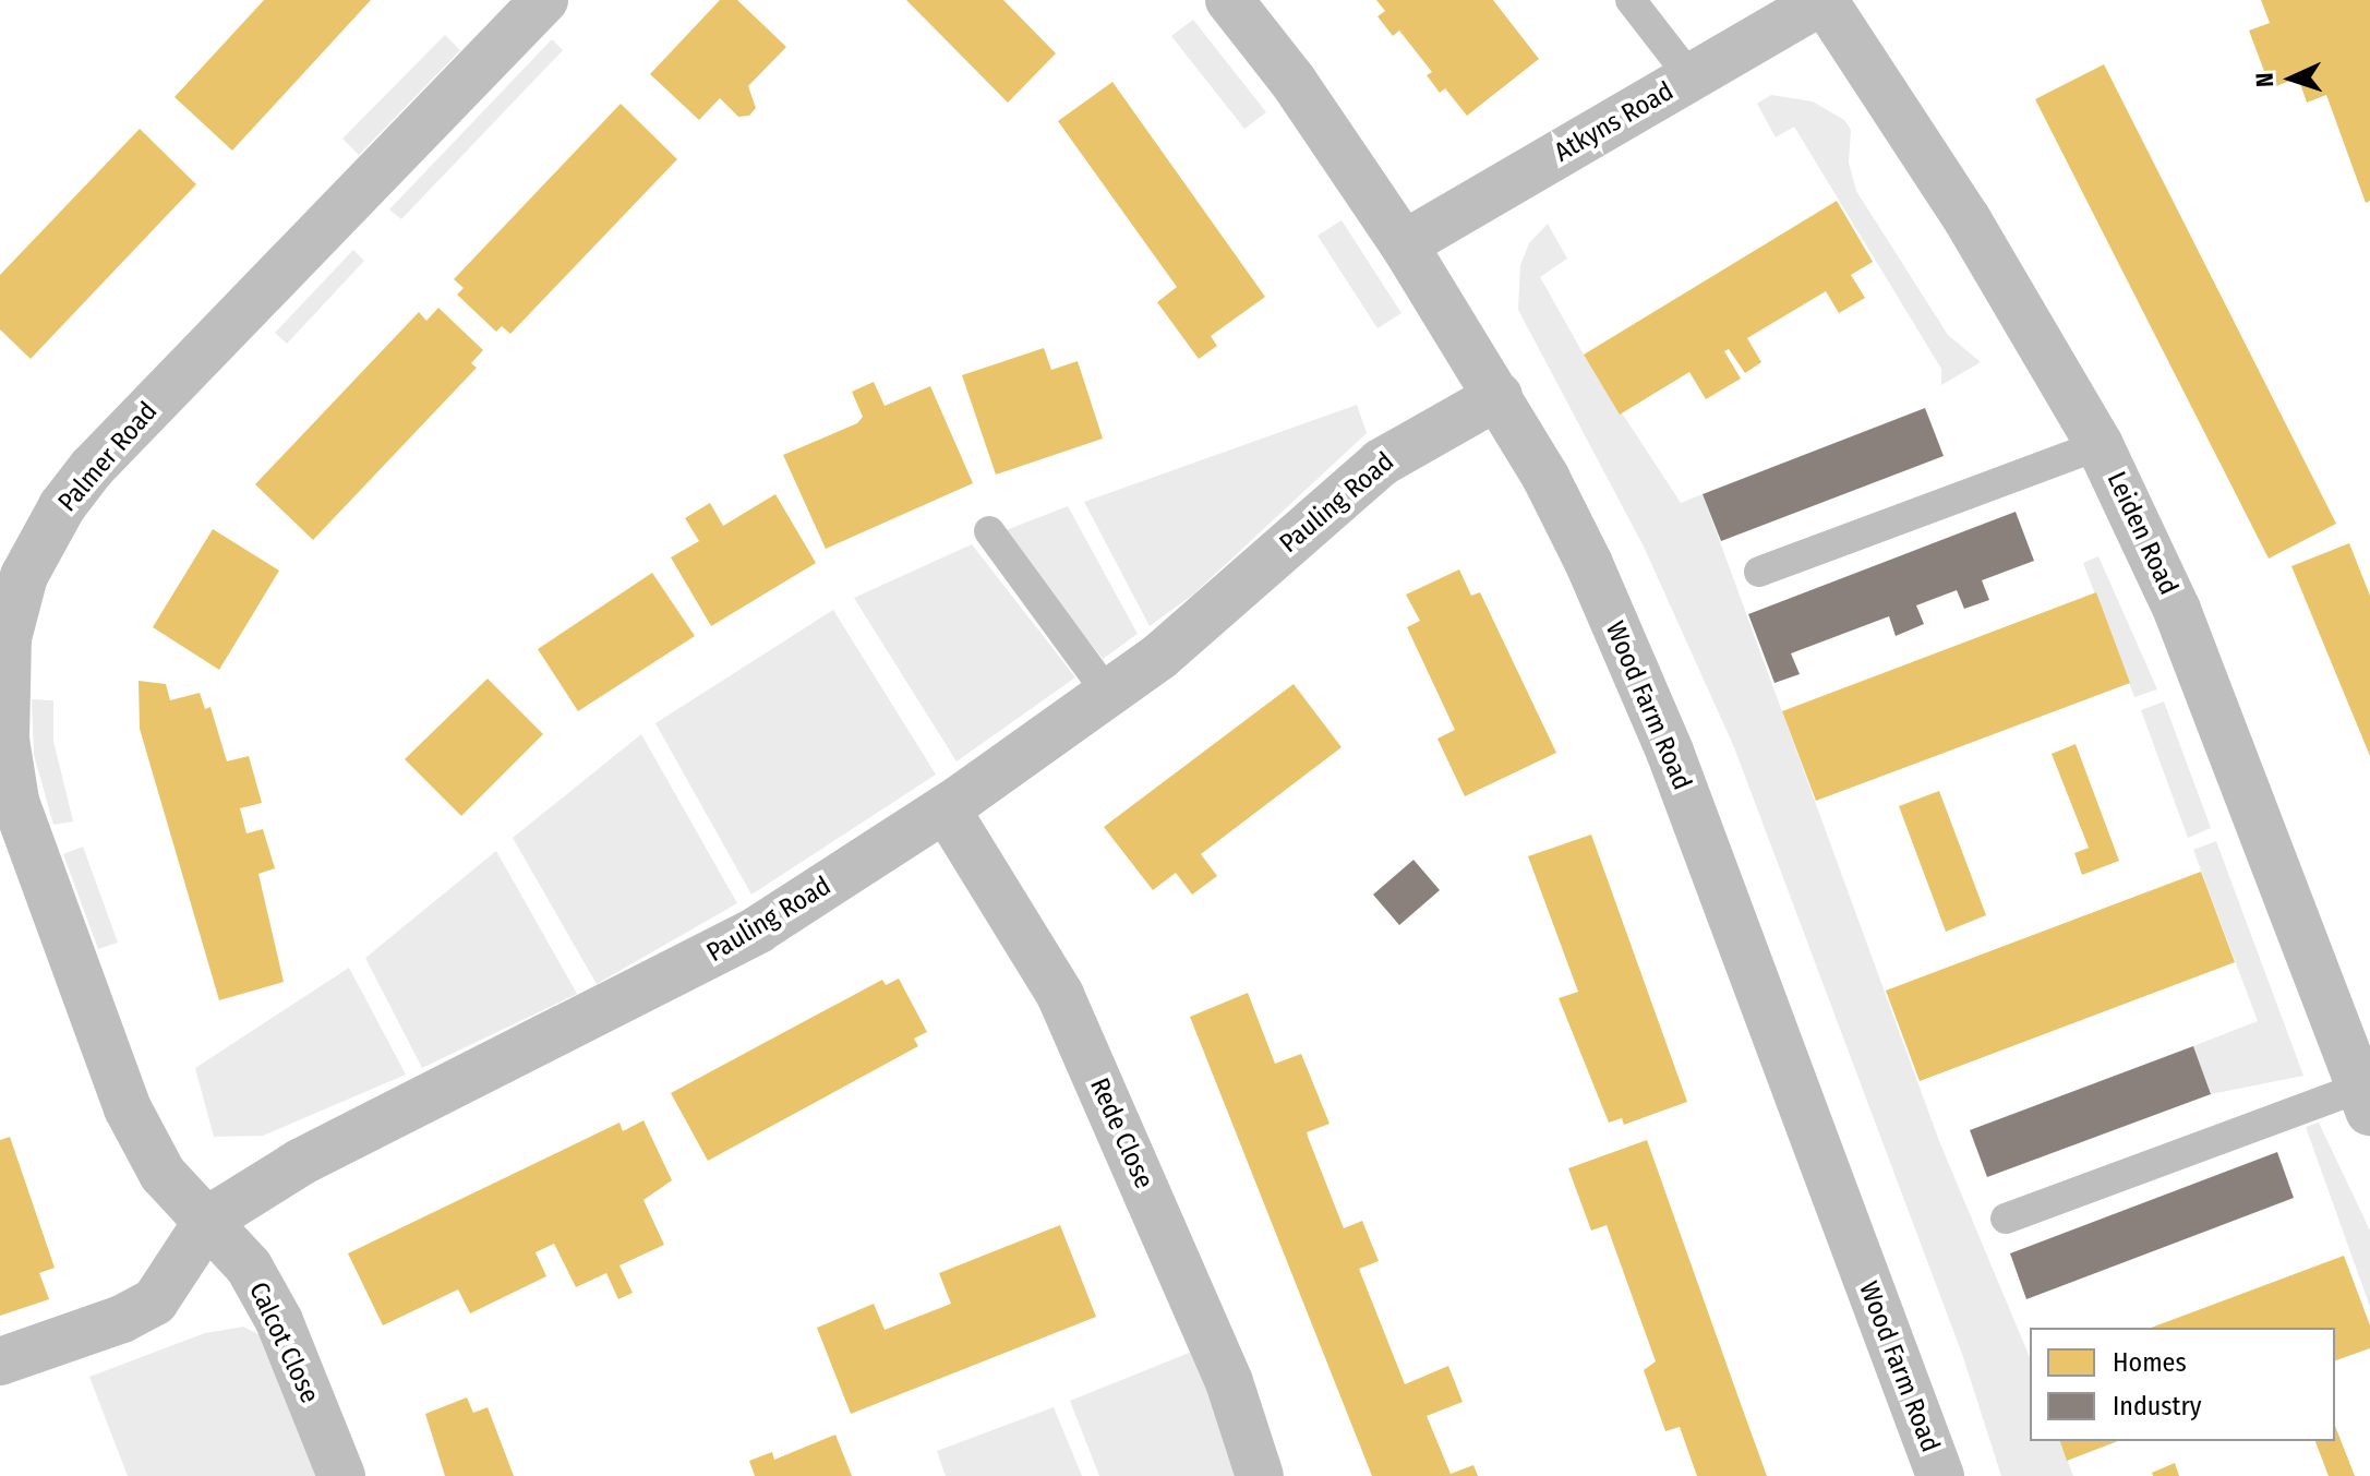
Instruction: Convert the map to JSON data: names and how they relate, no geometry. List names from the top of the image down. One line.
{"streets":{"street":["Atkyns Road","Palmer Road","Pauling Road","Leiden Road","Wood Farm Road","Rede Close","Calcot Close"]},"crossings":[["Atkyns Road","Leiden Road"],["Atkyns Road","Wood Farm Road"],["Palmer Road","Pauling Road"],["Palmer Road","Calcot Close"],["Pauling Road","Wood Farm Road"],["Pauling Road","Rede Close"],["Pauling Road","Calcot Close"]],"legend":["Homes","Industry"],"north":"left"}
